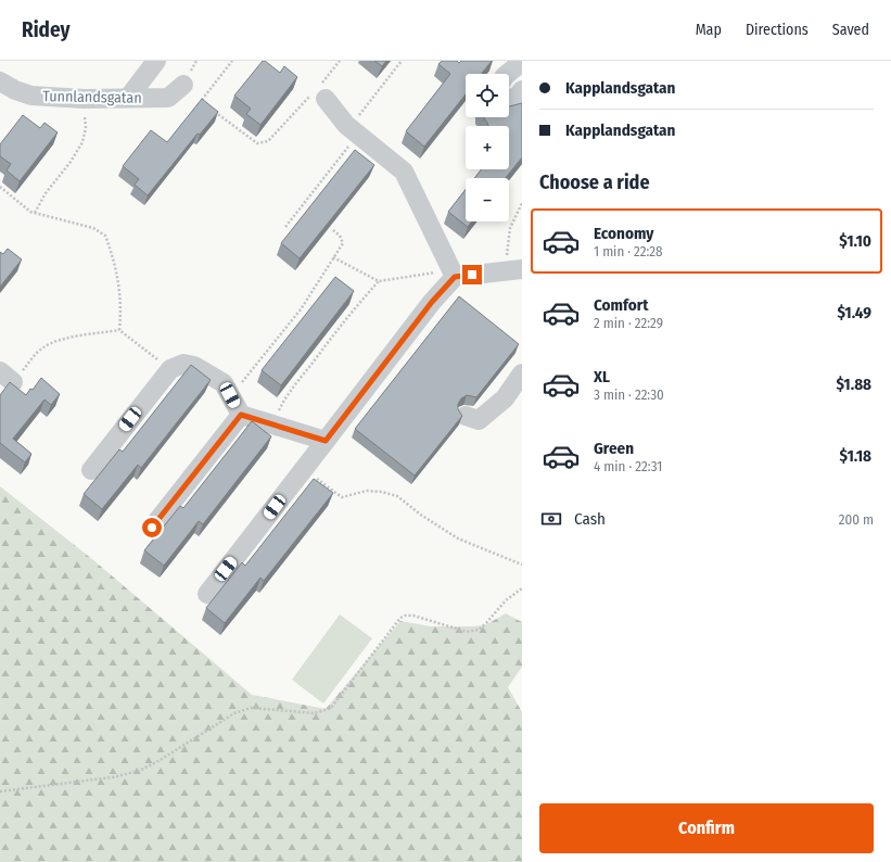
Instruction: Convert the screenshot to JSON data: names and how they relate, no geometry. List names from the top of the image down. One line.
{"streets":{"street":["Tunnlandsgatan"]},"page":{"header":"Ridey","nav":["Map","Directions","Saved"],"banner":["Kapplandsgatan","Kapplandsgatan"],"map_buttons":["+","−"],"heading":"Choose a ride","list":[{"name":"Economy","note":"1 min · 22:28","value":"$1.10"},{"name":"Comfort","note":"2 min · 22:29","value":"$1.49"},{"name":"XL","note":"3 min · 22:30","value":"$1.88"},{"name":"Green","note":"4 min · 22:31","value":"$1.18"}],"pay":["Cash","200 m"],"buttons":"Confirm"}}
